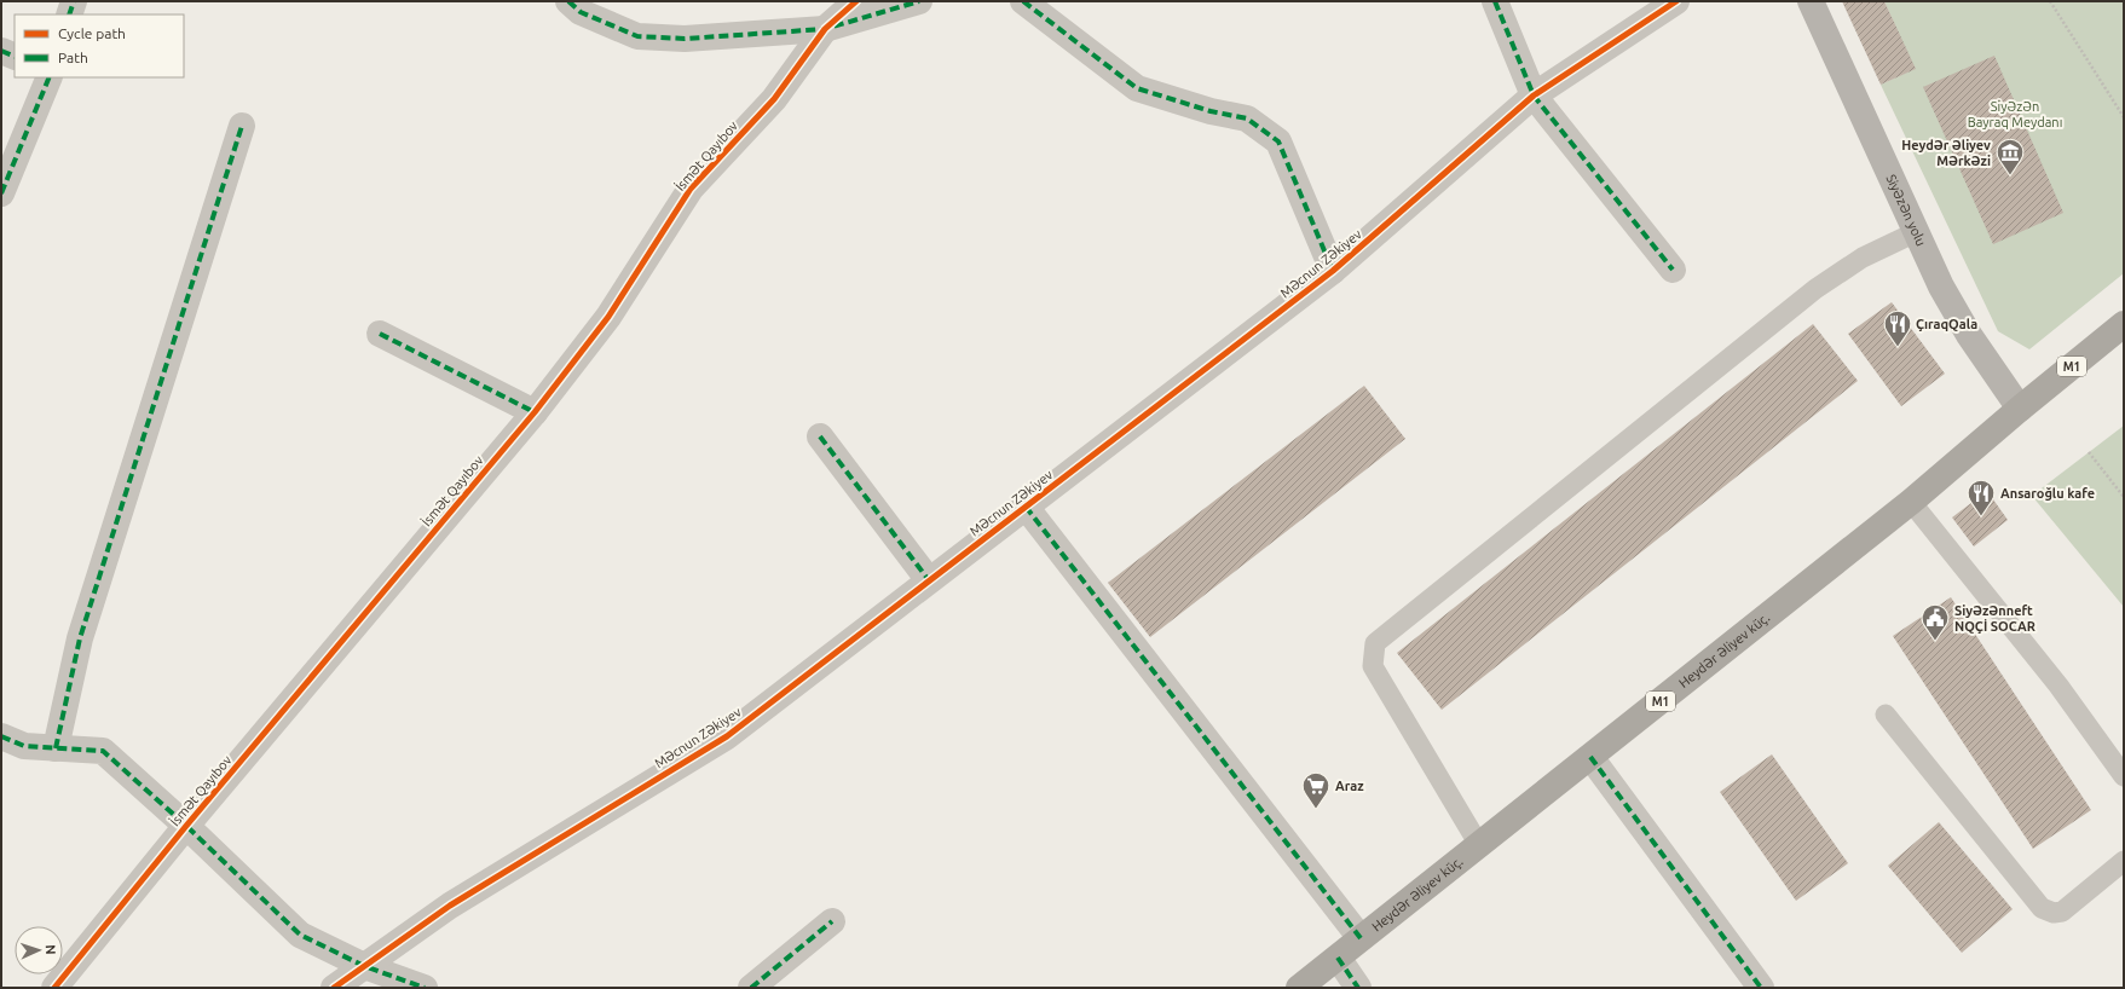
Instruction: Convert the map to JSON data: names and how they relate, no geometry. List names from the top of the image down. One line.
{"streets":{"main road":["M1","Heydər Əliyev küç."],"street":["İsmət Qayıbov","Siyəzən yolu","Məcnun Zəkiyev"]},"crossings":[["Siyəzən yolu","Heydər Əliyev küç."]],"parks":["Siyəzən Bayraq Meydanı"],"places":{"museum":["Heydər Əliyev Mərkəzi"],"restaurant":["ÇıraqQala","Ansaroğlu kafe"],"public building":["Siyəzənneft NQÇİ SOCAR"],"supermarket":["Araz"]},"legend":["Cycle path","Path"],"north":"right"}
